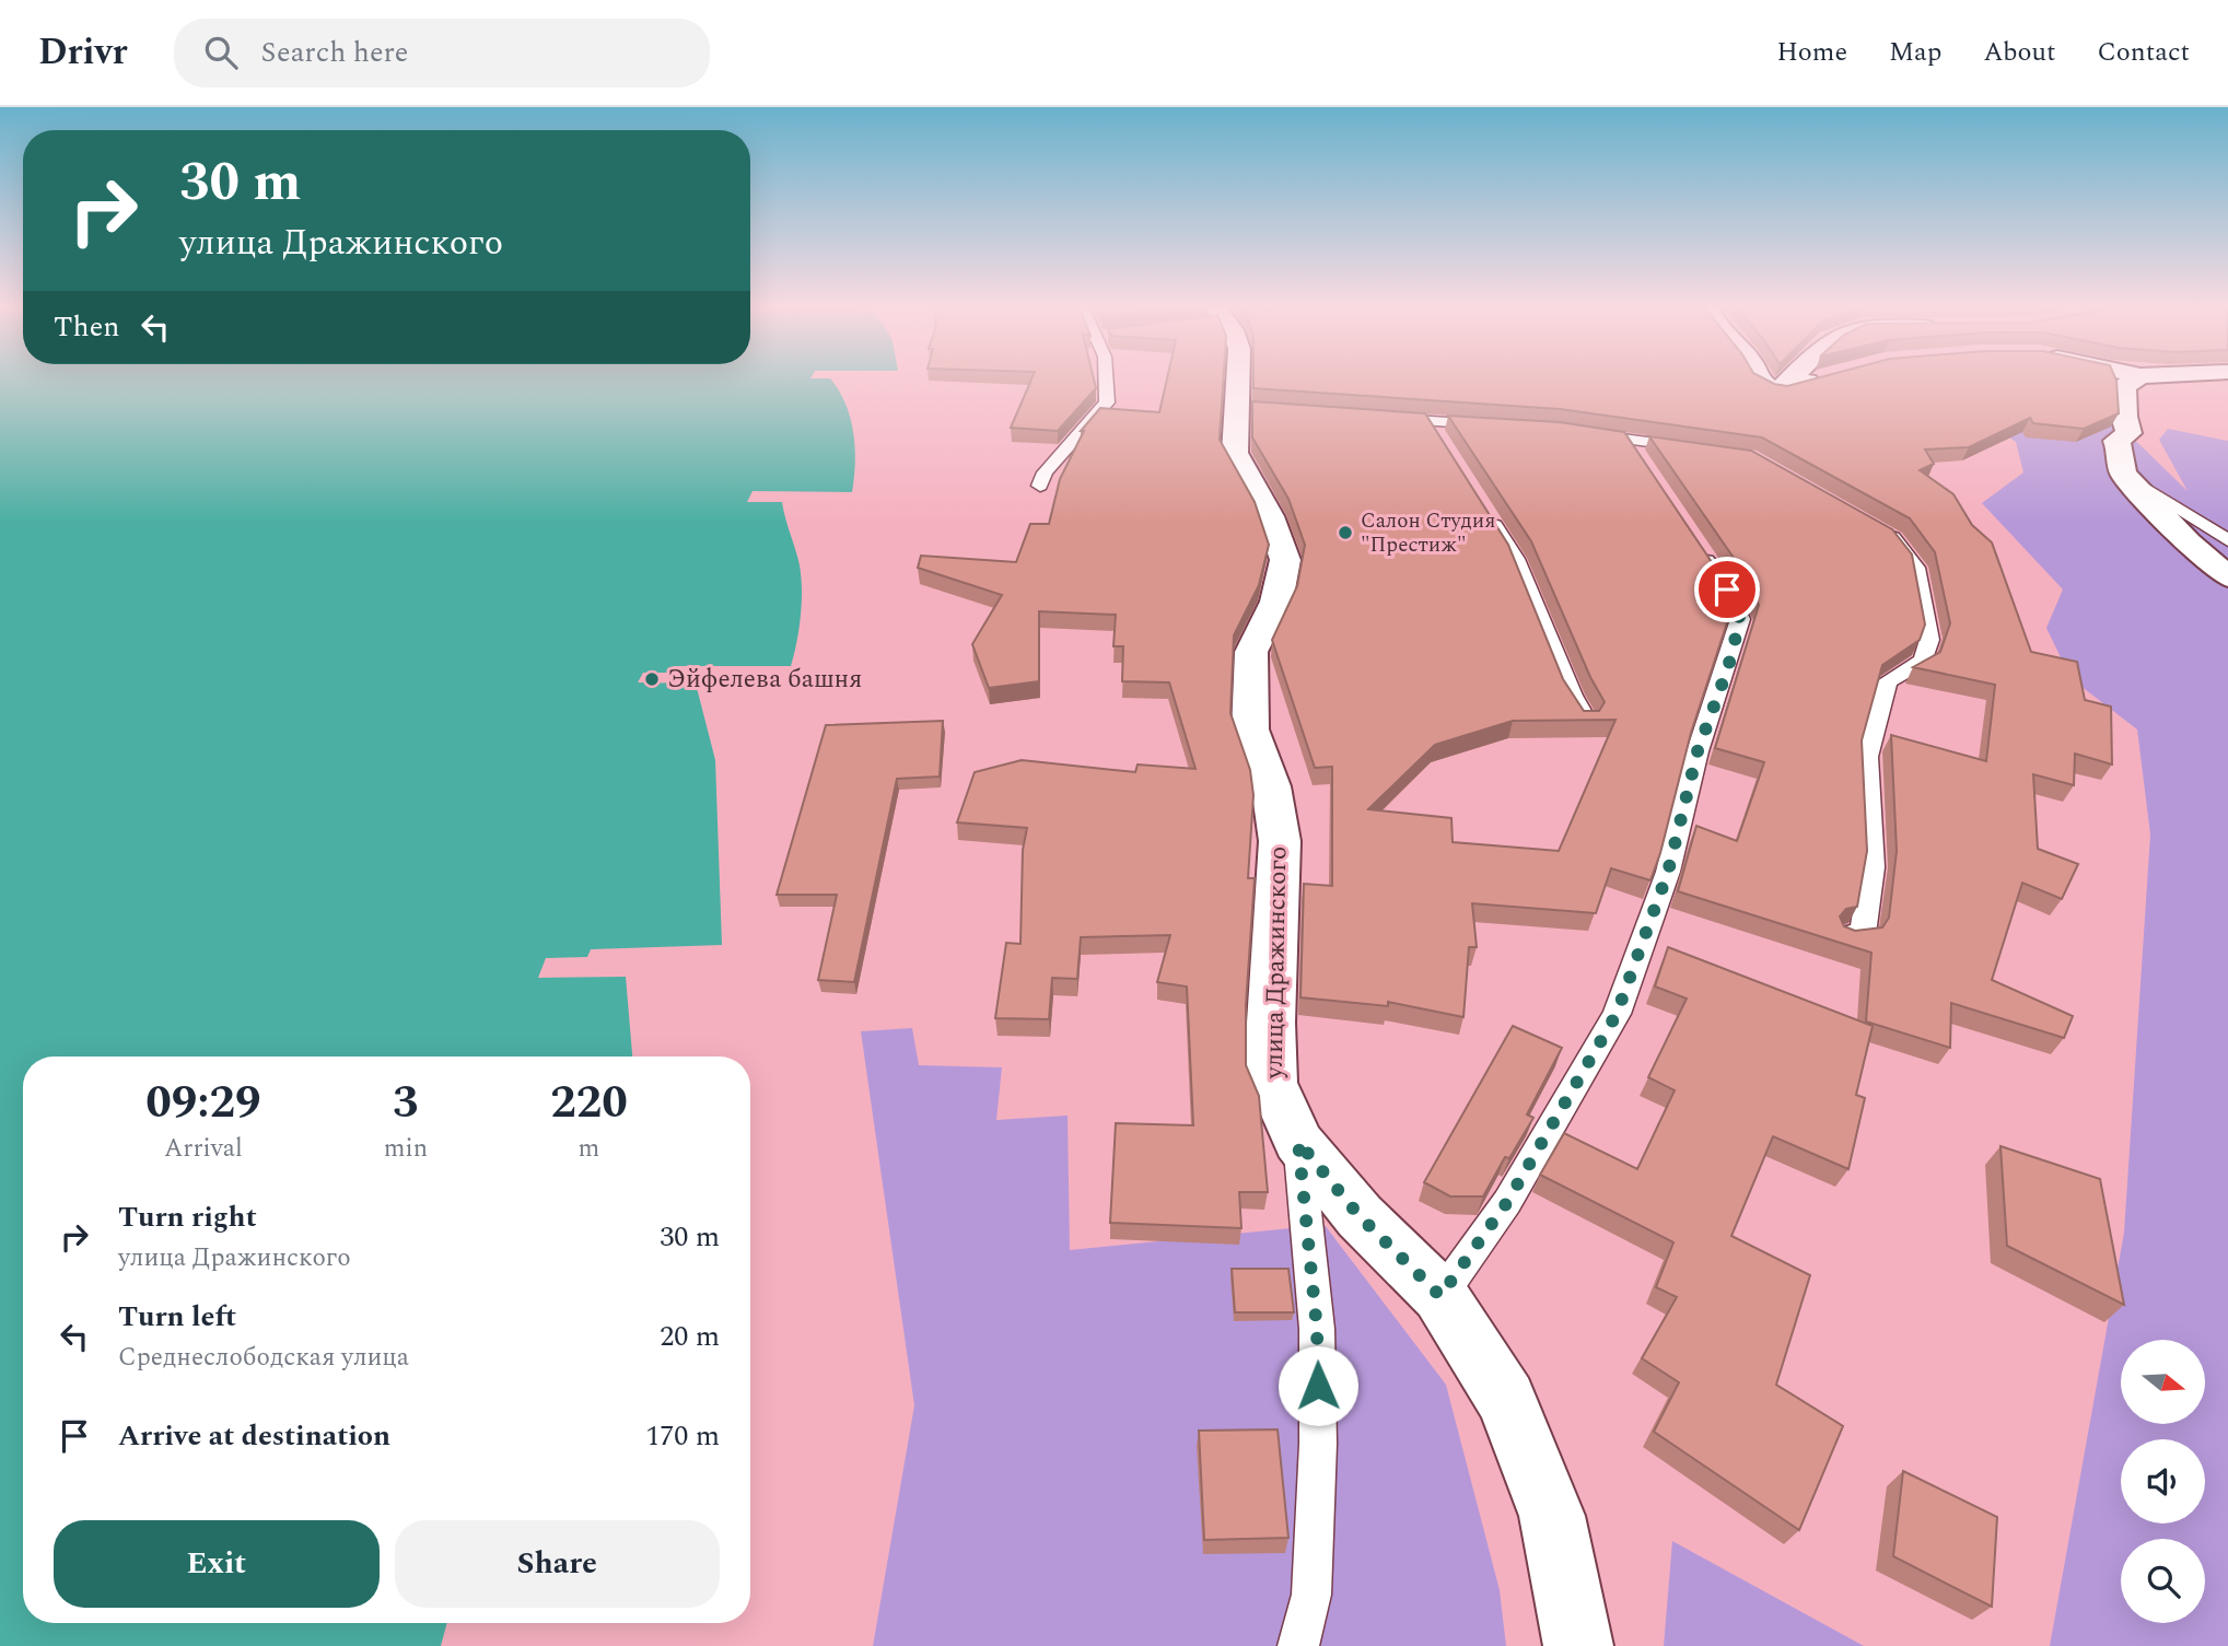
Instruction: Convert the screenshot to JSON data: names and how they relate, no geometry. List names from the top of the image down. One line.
{"streets":{"street":["улица Дражинского"]},"places":["Салон Студия \"Престиж\"","Эйфелева башня"],"north":"right","page":{"header":"Drivr","search":"Search here","nav":["Home","Map","About","Contact"],"turn":["30 m","улица Дражинского"],"then":"Then","eta":["09:29","Arrival","3","min","220","m"],"list":[{"name":"Turn right","note":"улица Дражинского","value":"30 m"},{"name":"Turn left","note":"Среднеслободская улица","value":"20 m"},{"name":"Arrive at destination","value":"170 m"}],"buttons":["Exit","Share"]}}
